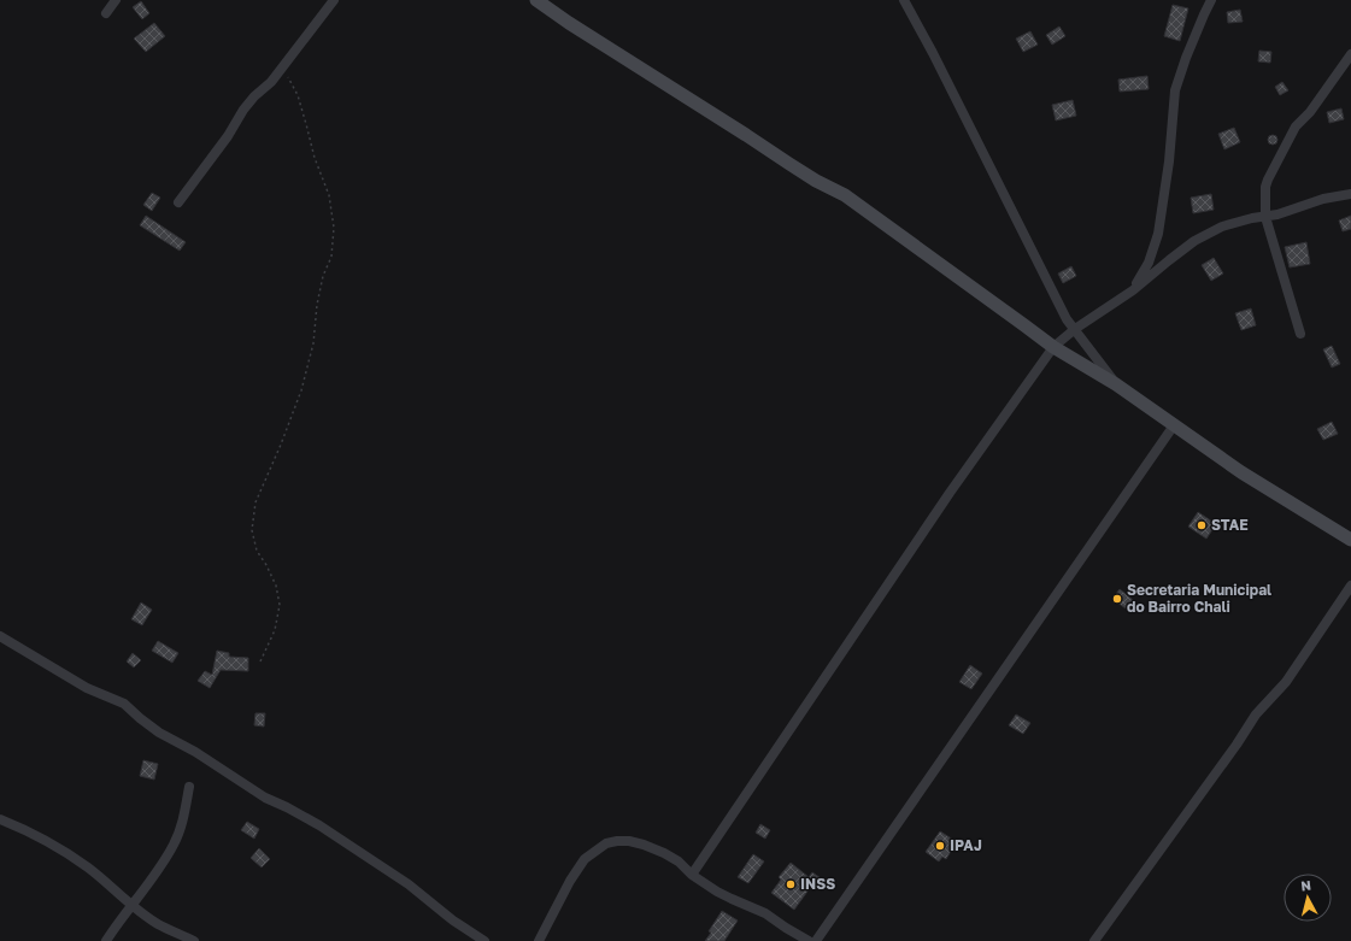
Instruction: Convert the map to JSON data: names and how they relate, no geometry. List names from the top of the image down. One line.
{"places":["STAE","Secretaria Municipal do Bairro Chali","IPAJ","INSS"],"north":"top"}
